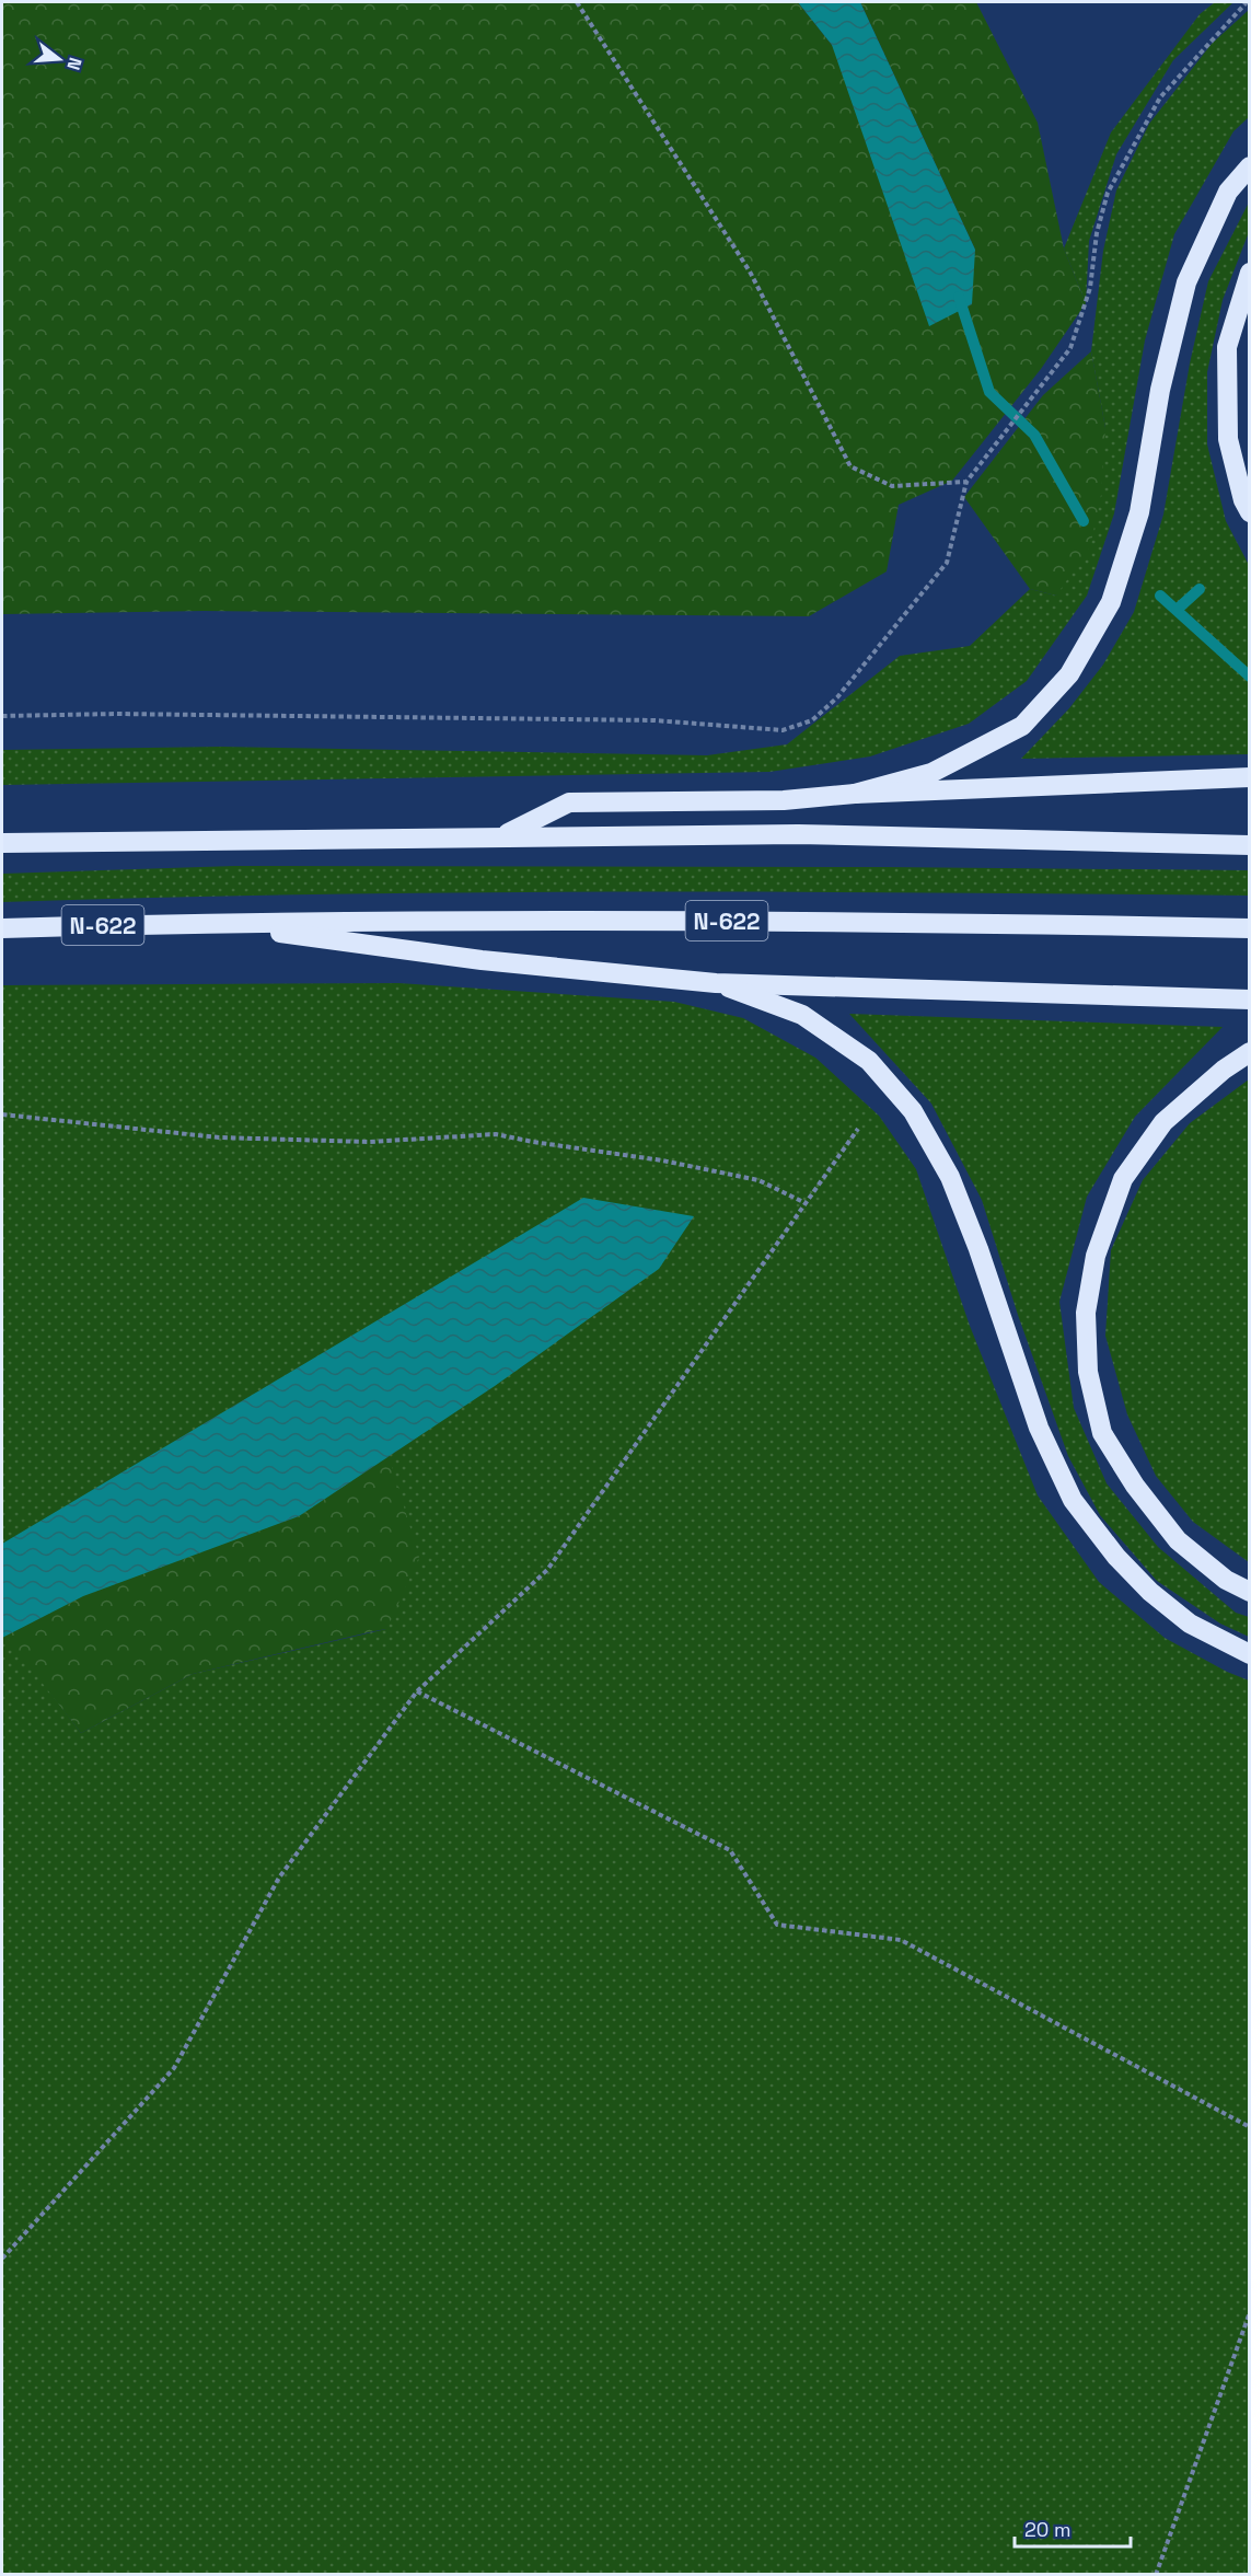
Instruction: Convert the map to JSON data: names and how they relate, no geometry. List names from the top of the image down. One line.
{"streets":{"highway":["N-622"]},"scale_bar":"20 m","north":"right"}
